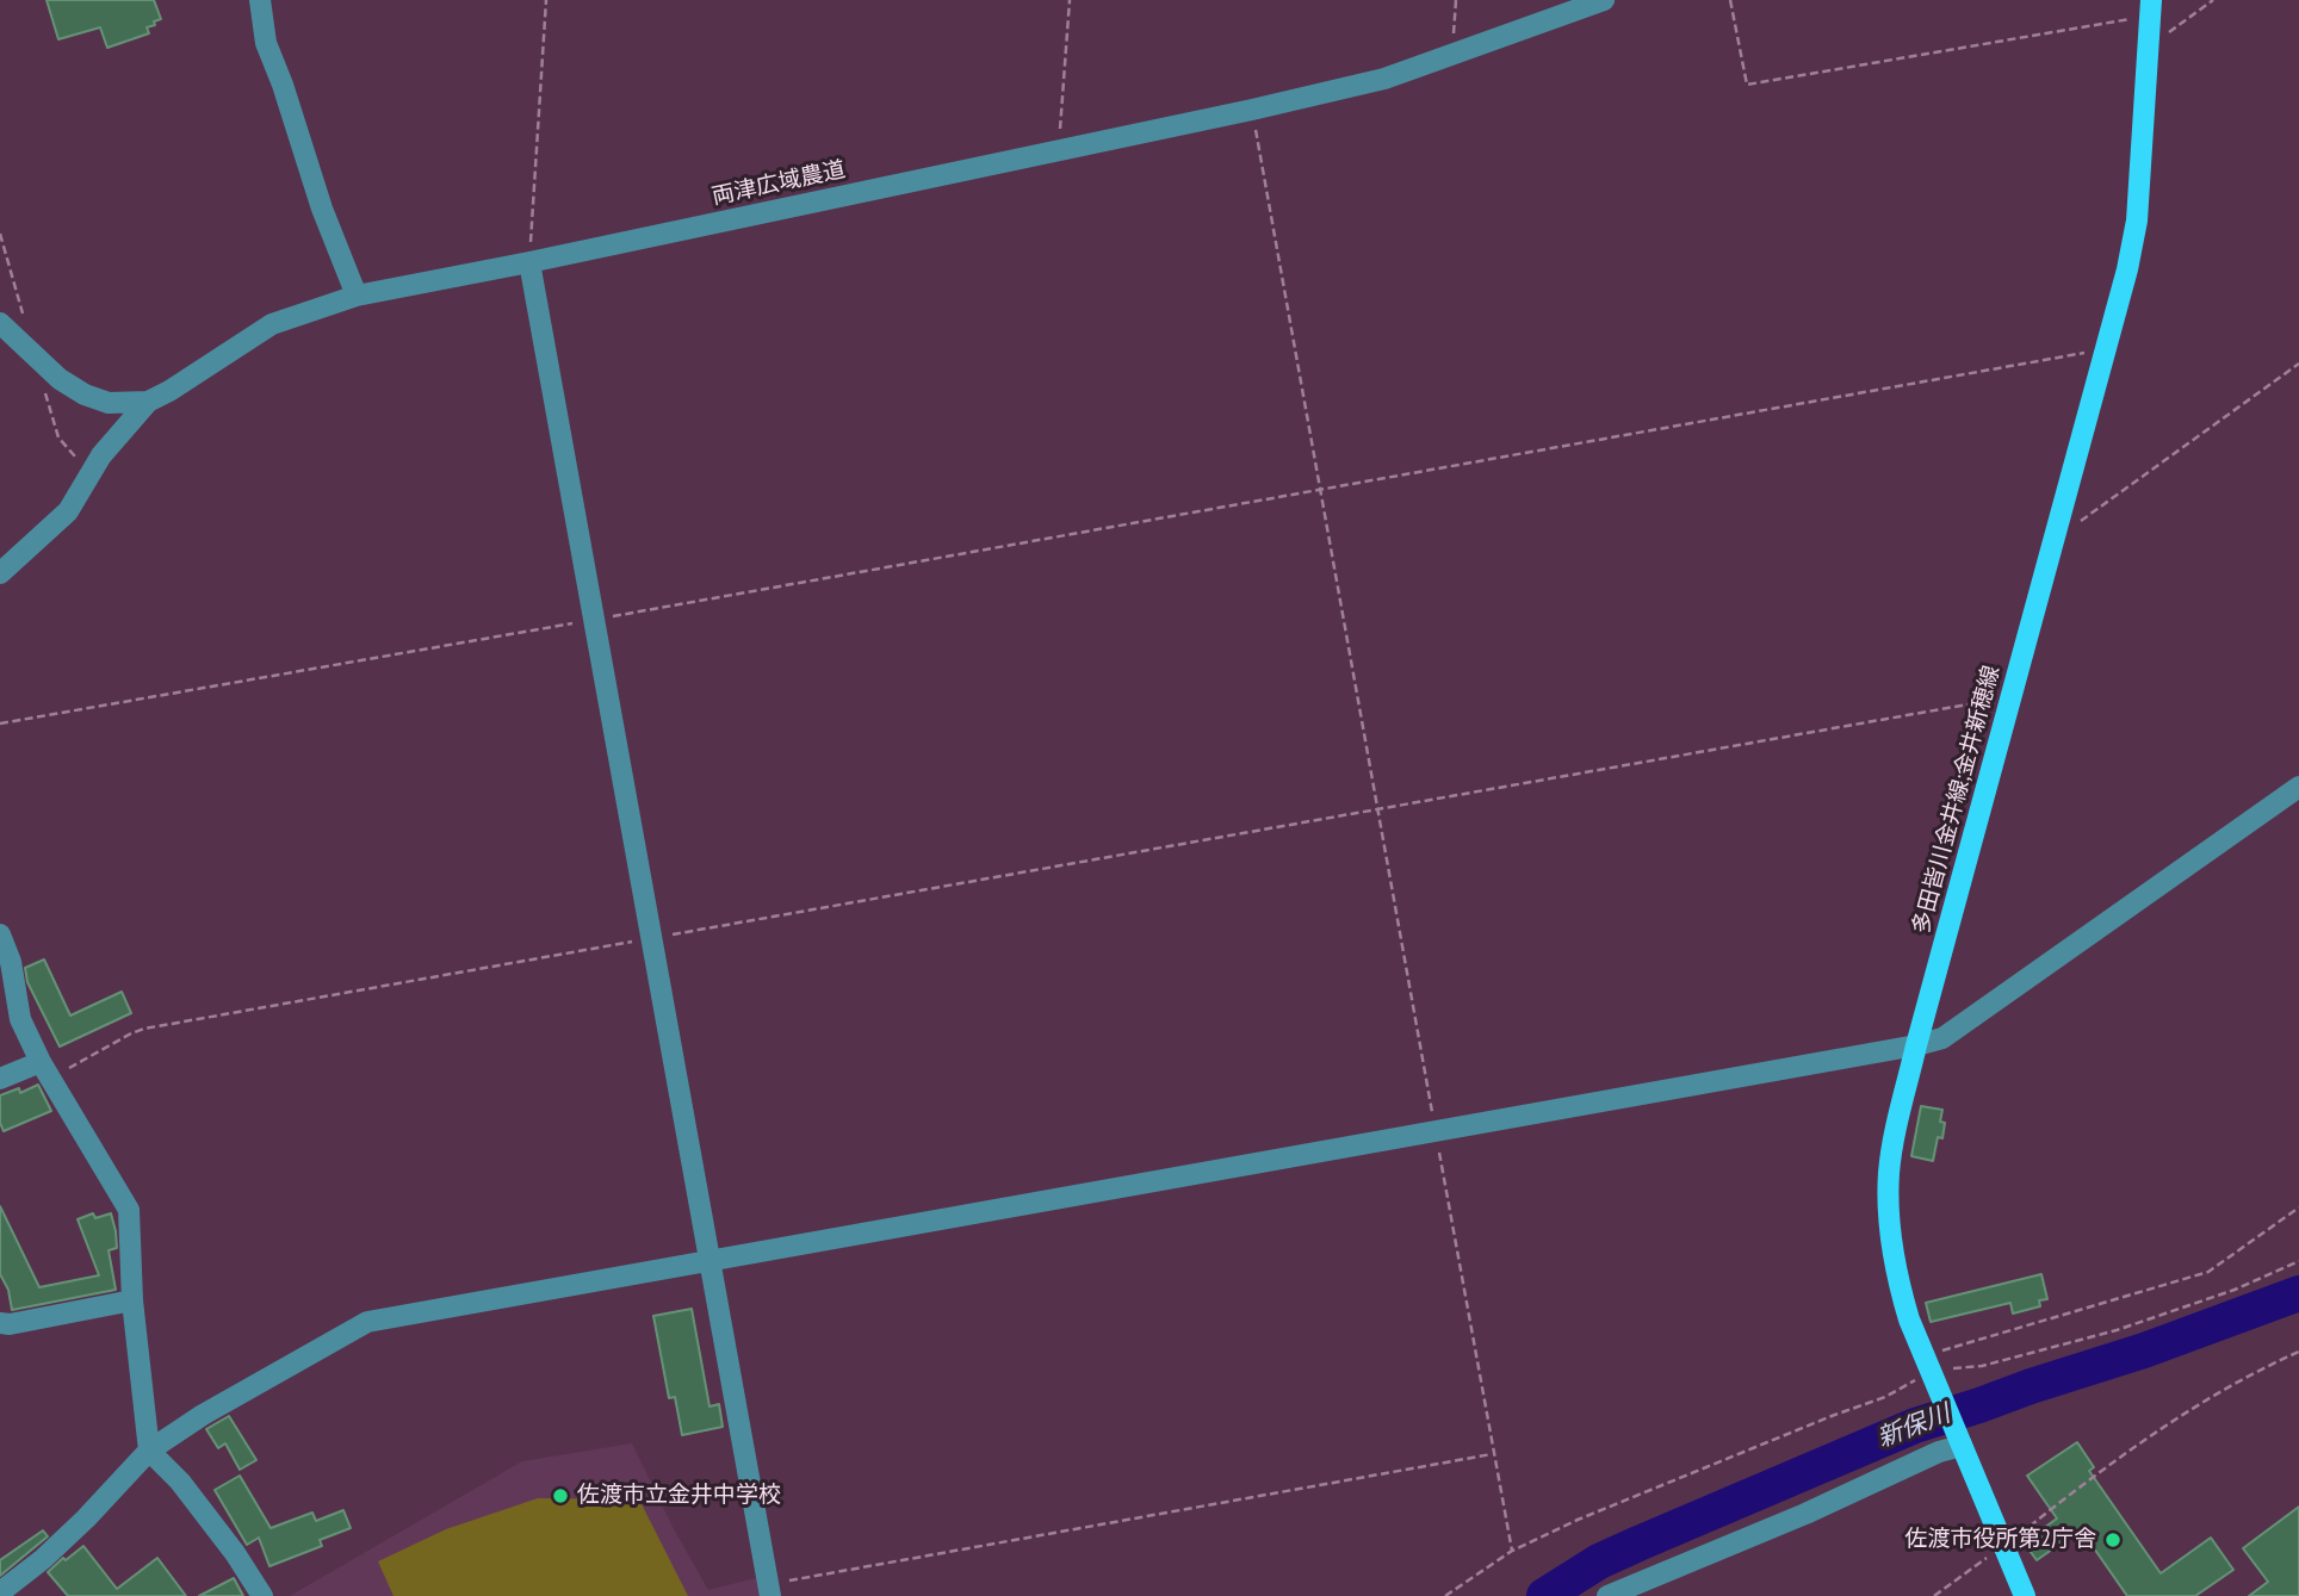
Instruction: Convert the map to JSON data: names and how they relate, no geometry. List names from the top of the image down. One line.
{"streets":{"main road":["多田皆川金井線;金井新穂線"],"street":["両津広域農道"]},"water":["新保川"],"places":["佐渡市立金井中学校","佐渡市役所第2庁舎"]}
